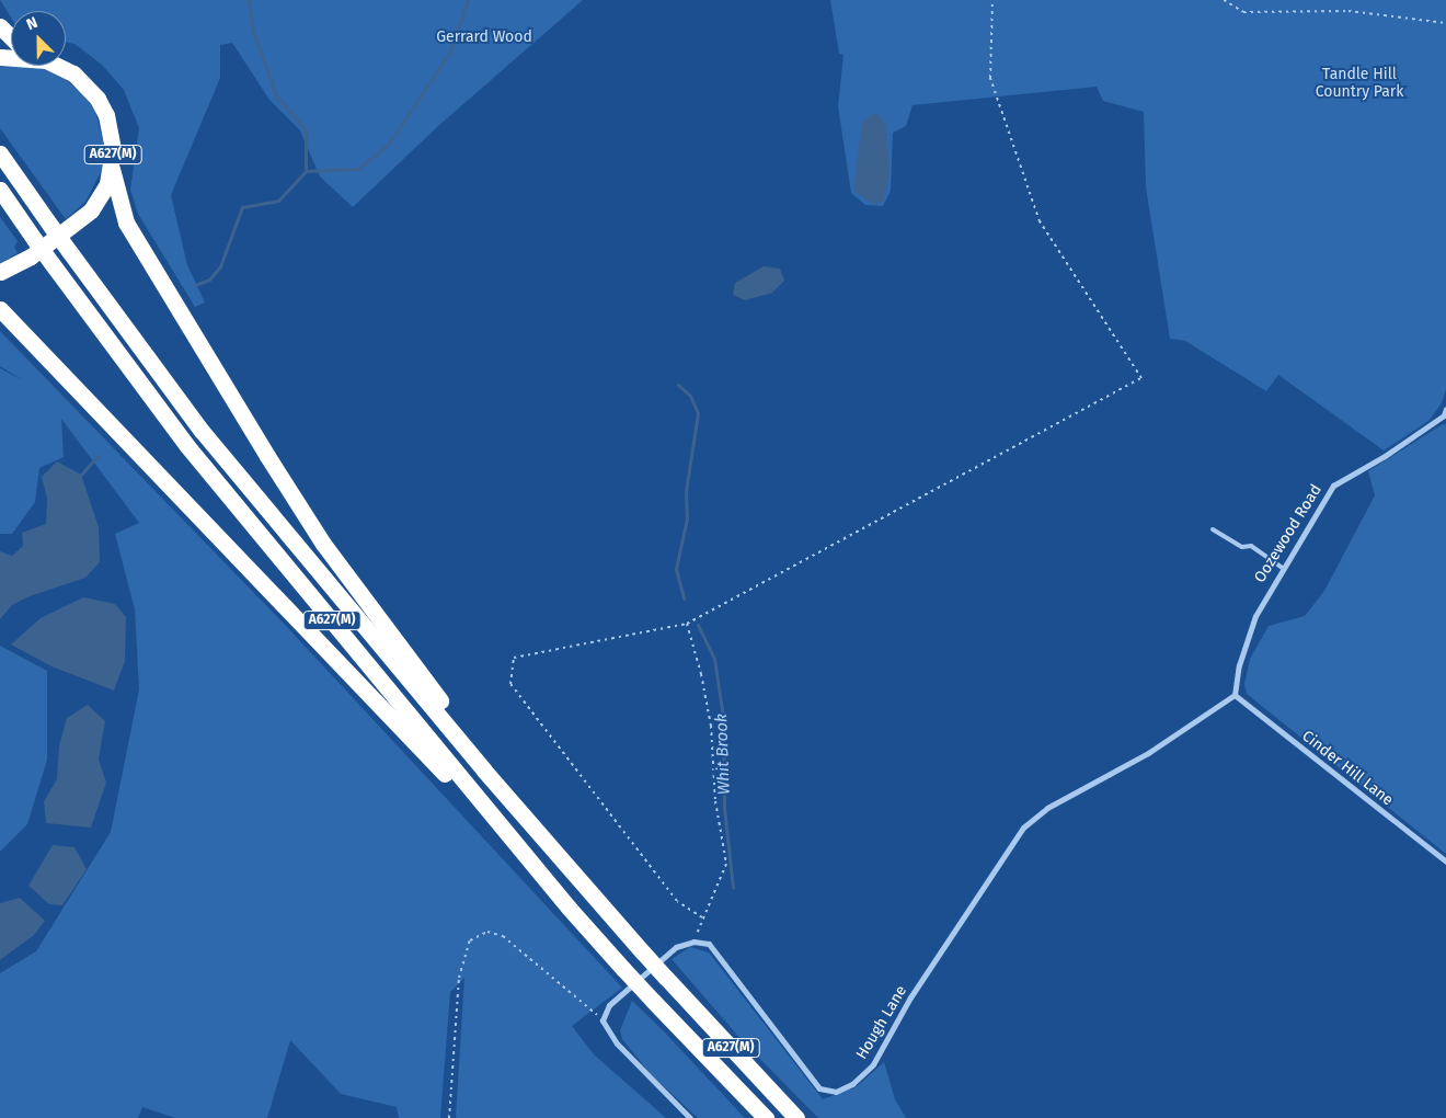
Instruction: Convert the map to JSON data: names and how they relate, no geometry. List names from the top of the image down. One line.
{"streets":{"highway":["A627(M)"],"street":["Oozewood Road","Cinder Hill Lane","Hough Lane"]},"crossings":[["Oozewood Road","Cinder Hill Lane"],["Oozewood Road","Hough Lane"],["Cinder Hill Lane","Hough Lane"]],"water":["Whit Brook"],"parks":["Gerrard Wood","Tandle Hill Country Park"],"north":"top left"}
